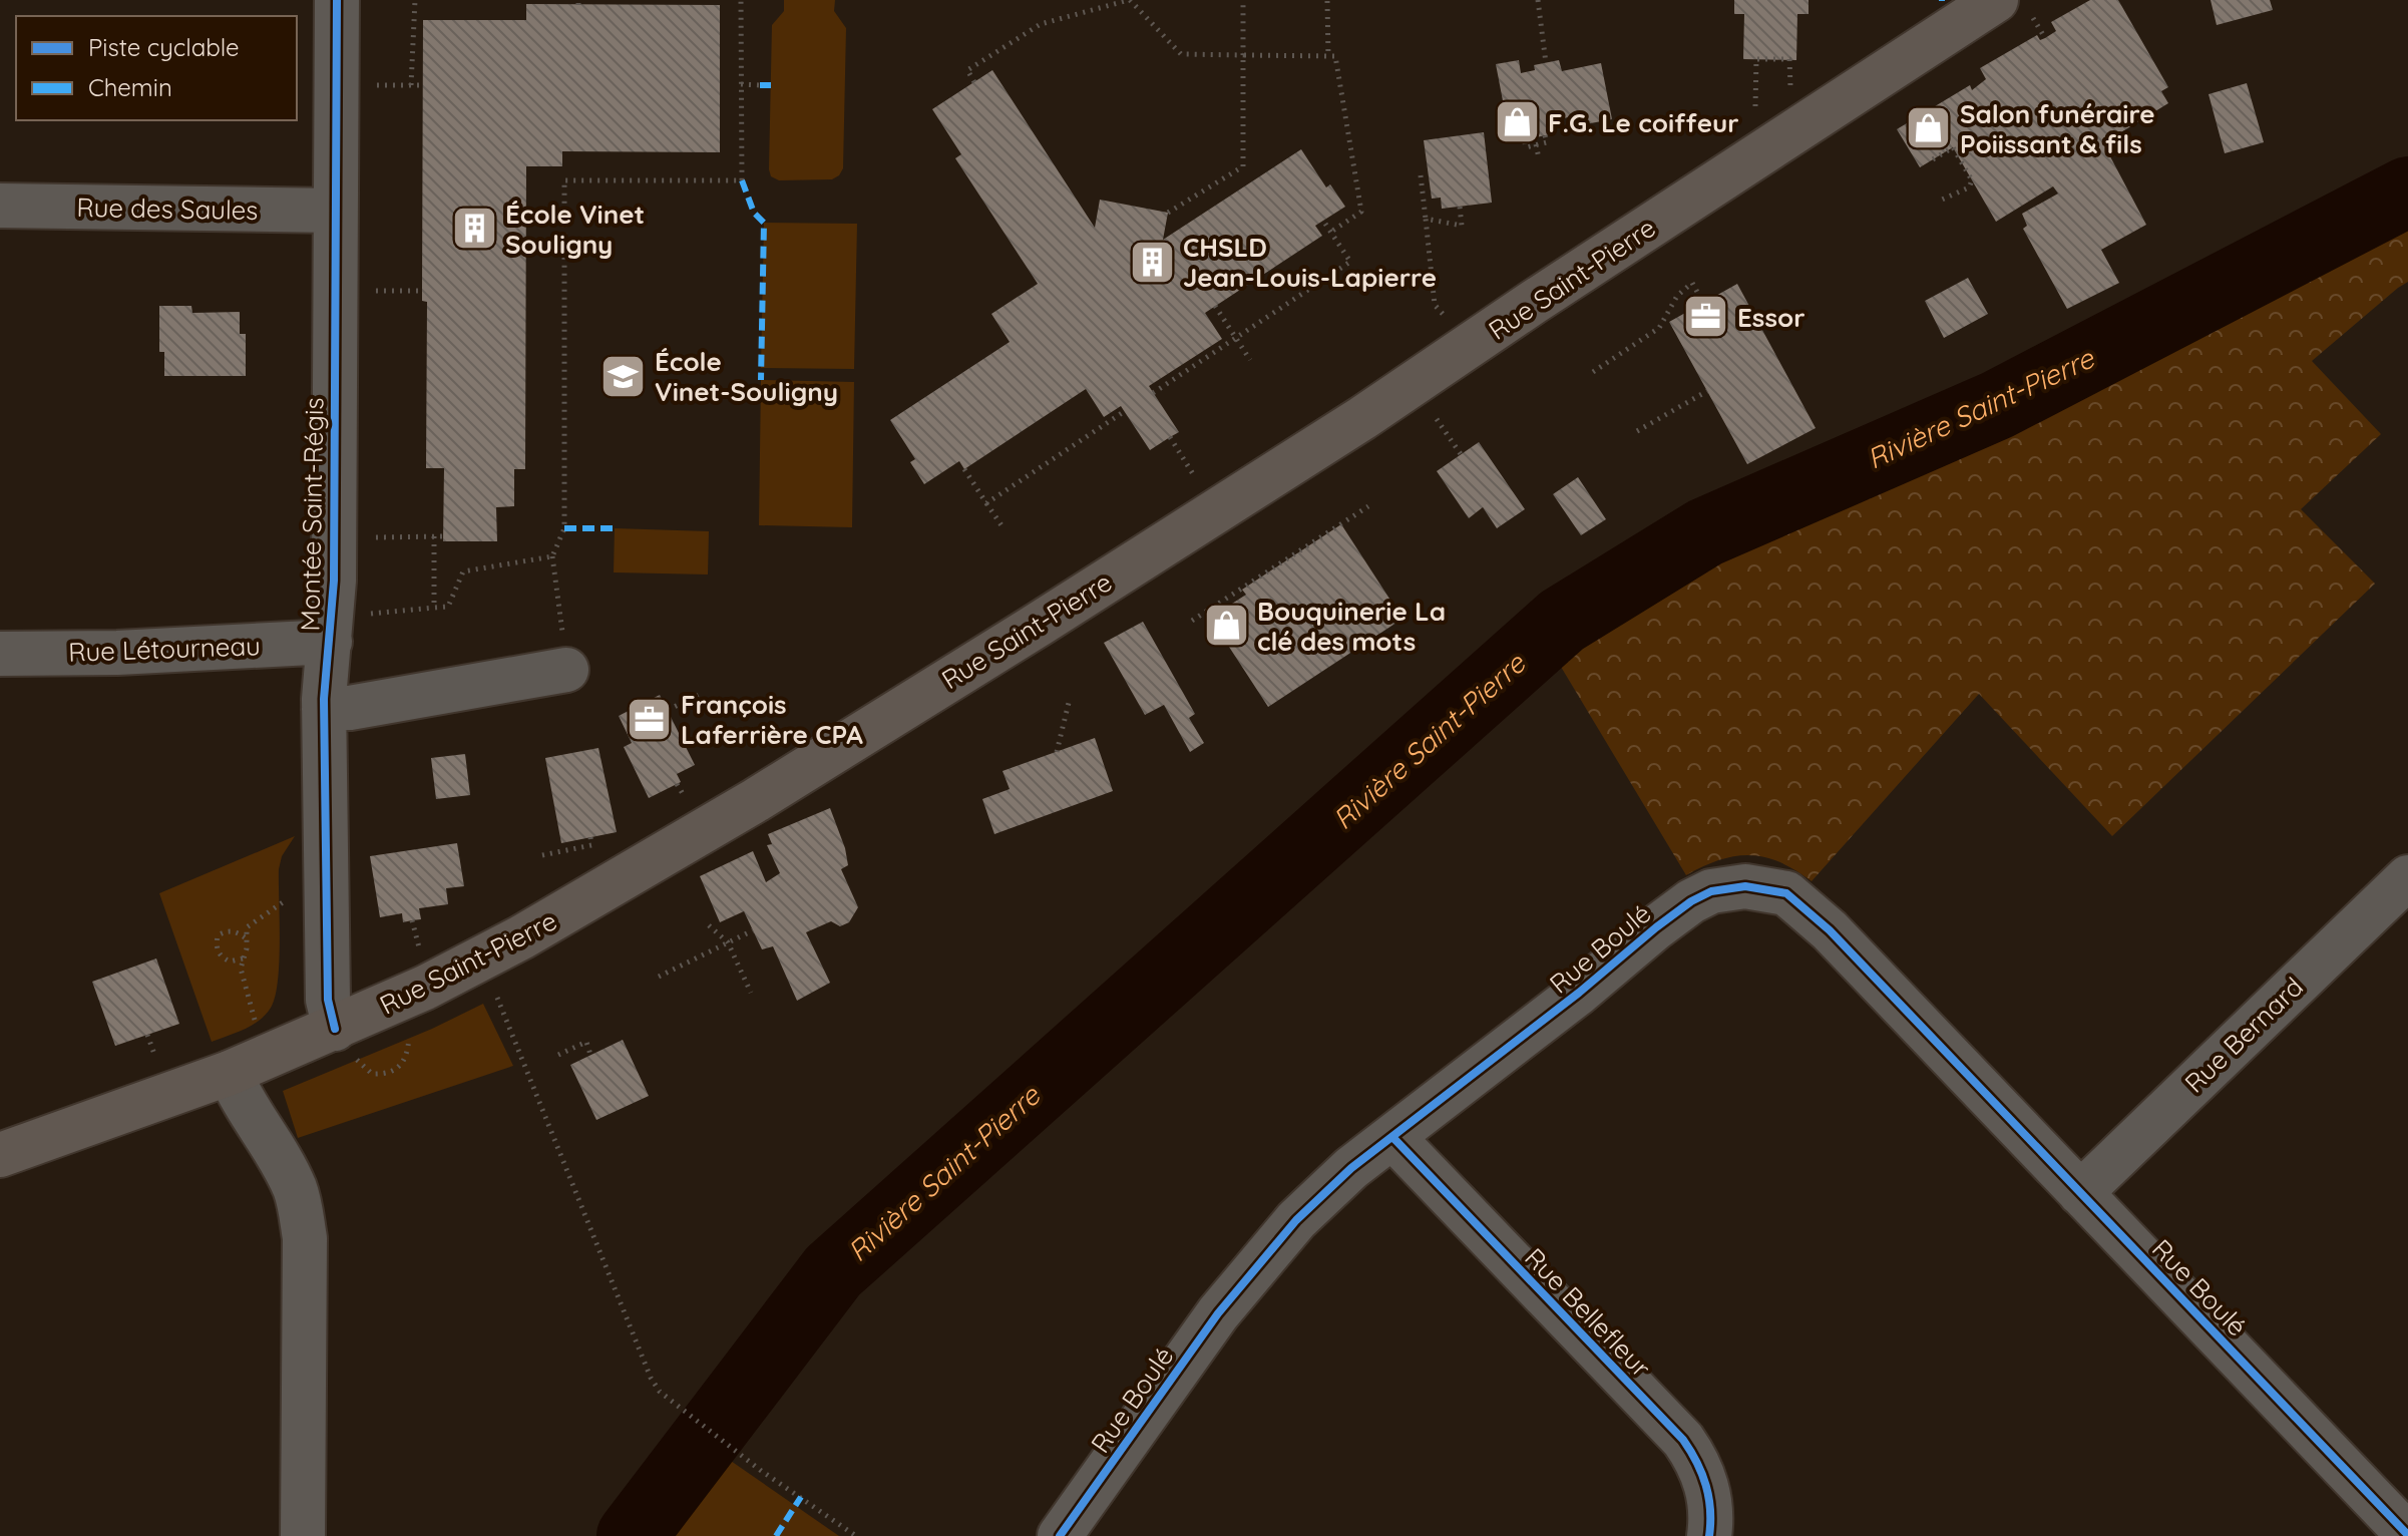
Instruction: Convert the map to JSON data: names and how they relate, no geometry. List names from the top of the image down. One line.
{"streets":{"main road":["Rue Saint-Pierre"],"street":["Rue des Saules","Montée Saint-Régis","Rue Létourneau","Rue Boulé","Rue Bernard","Rue Bellefleur"]},"crossings":[["Rue des Saules","Montée Saint-Régis"],["Rue Saint-Pierre","Montée Saint-Régis"],["Montée Saint-Régis","Rue Létourneau"],["Rue Boulé","Rue Bernard"],["Rue Boulé","Rue Bellefleur"]],"water":["Rivière Saint-Pierre"],"places":{"shop":["F.G. Le coiffeur","Salon funéraire Poiissant & fils","Bouquinerie La clé des mots"],"building":["École Vinet Souligny","CHSLD Jean-Louis-Lapierre"],"office":["Essor","François Laferrière CPA"],"school or university":["École Vinet-Souligny"]},"legend":["Piste cyclable","Chemin"]}
